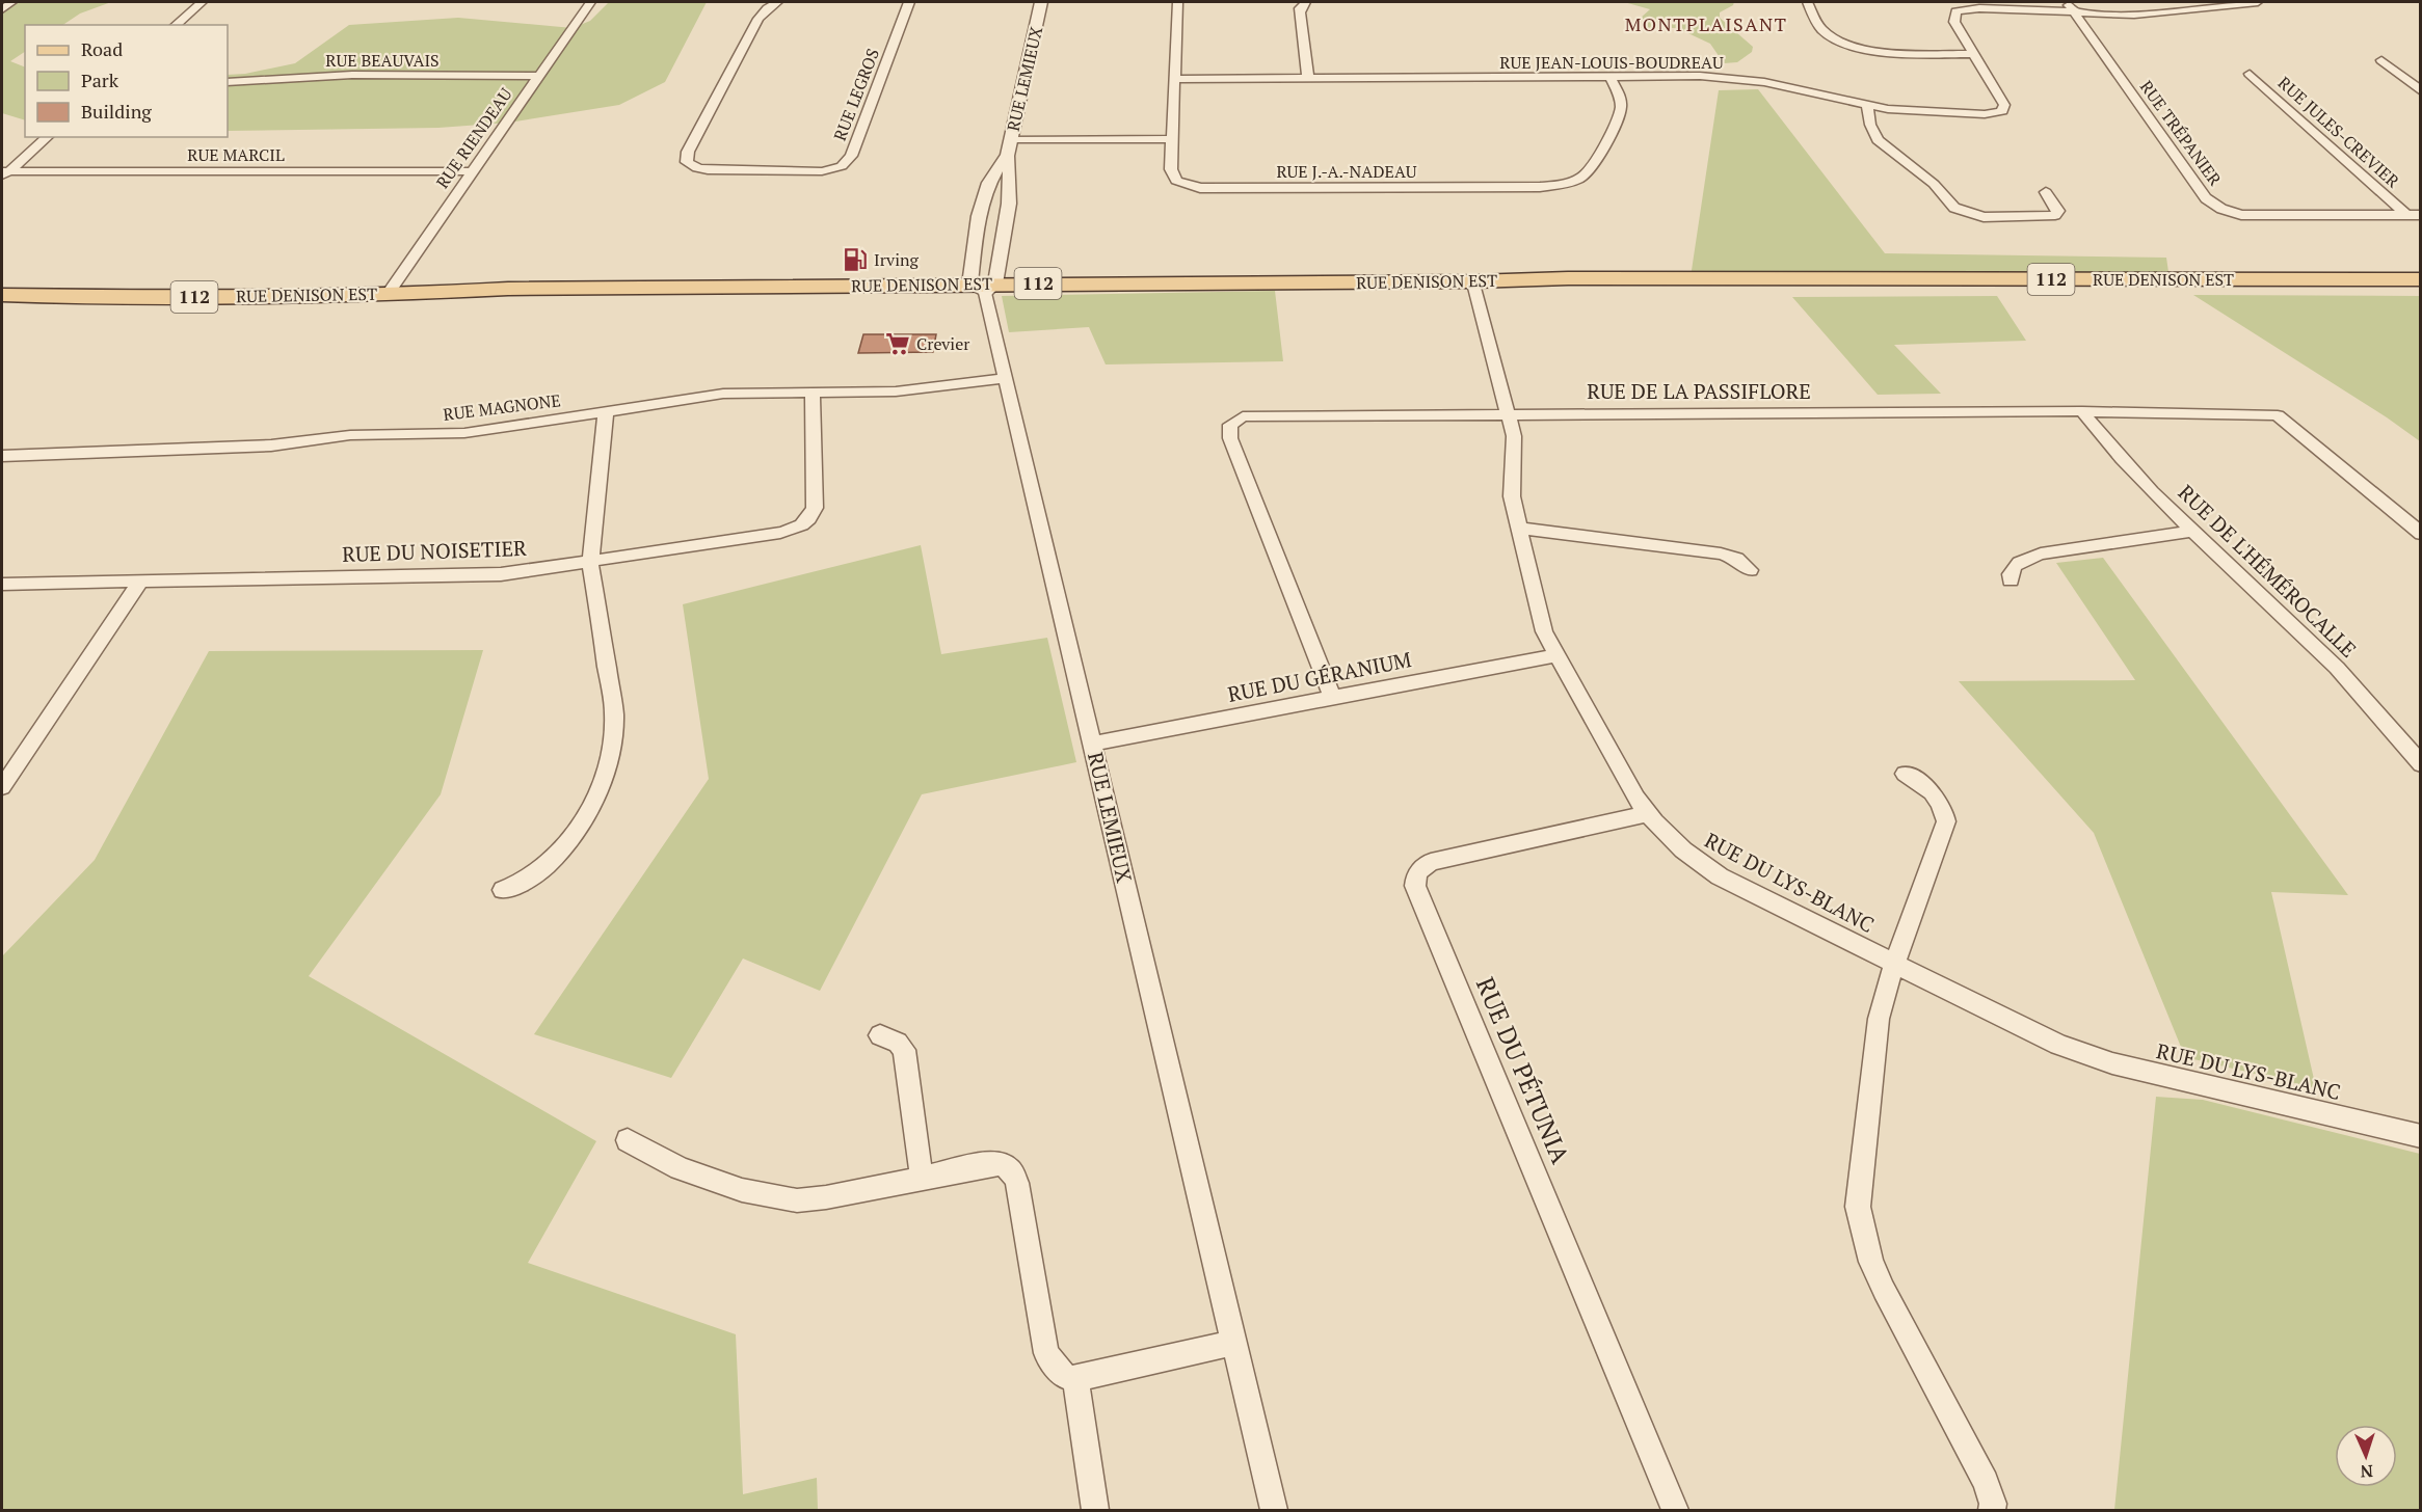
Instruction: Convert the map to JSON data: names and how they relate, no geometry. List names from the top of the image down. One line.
{"streets":{"main road":["112","RUE DENISON EST"],"street":["RUE BEAUVAIS","RUE JEAN-LOUIS-BOUDREAU","RUE LEMIEUX","RUE LEGROS","RUE JULES-CREVIER","RUE TRÉPANIER","RUE RIENDEAU","RUE MARCIL","RUE J.-A.-NADEAU","RUE DE LA PASSIFLORE","RUE MAGNONE","RUE DU NOISETIER","RUE DE L'HÉMÉROCALLE","RUE DU GÉRANIUM","RUE DU LYS-BLANC","RUE DU PÉTUNIA"]},"crossings":[["RUE BEAUVAIS","RUE RIENDEAU"],["RUE JEAN-LOUIS-BOUDREAU","RUE TRÉPANIER"],["RUE JEAN-LOUIS-BOUDREAU","RUE J.-A.-NADEAU"],["RUE LEMIEUX","RUE DENISON EST"],["RUE LEMIEUX","RUE MAGNONE"],["RUE LEMIEUX","RUE DU GÉRANIUM"],["RUE JULES-CREVIER","RUE TRÉPANIER"],["RUE RIENDEAU","RUE MARCIL"],["RUE RIENDEAU","RUE DENISON EST"],["RUE DENISON EST","RUE DU LYS-BLANC"],["RUE DE LA PASSIFLORE","RUE DE L'HÉMÉROCALLE"],["RUE DE LA PASSIFLORE","RUE DU GÉRANIUM"],["RUE DE LA PASSIFLORE","RUE DU LYS-BLANC"],["RUE MAGNONE","RUE DU NOISETIER"],["RUE DU GÉRANIUM","RUE DU LYS-BLANC"],["RUE DU LYS-BLANC","RUE DU PÉTUNIA"]],"districts":["MONTPLAISANT"],"places":{"fuel station":["Irving"],"supermarket":["Crevier"]},"legend":["Road","Park","Building"],"north":"bottom"}
